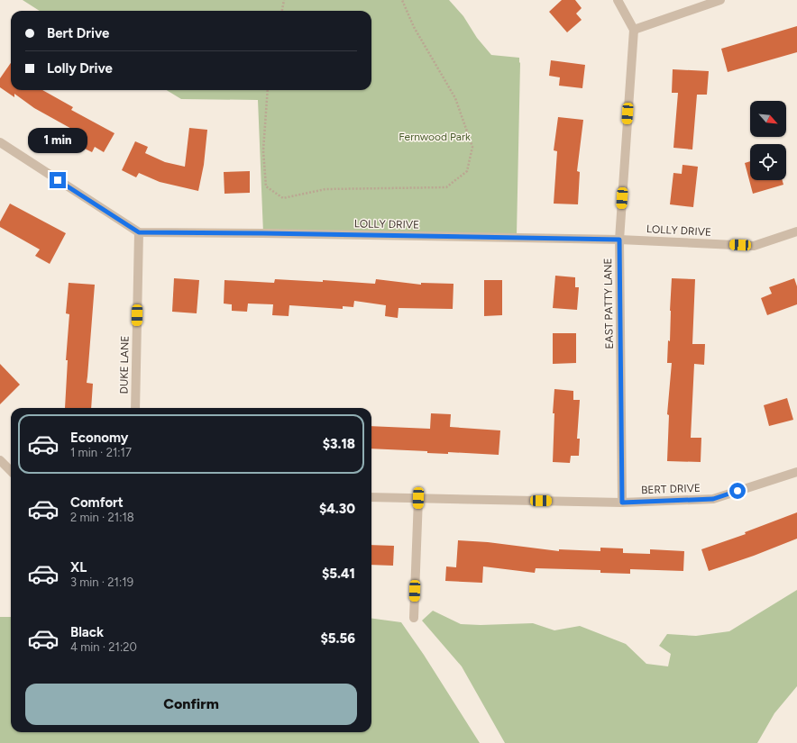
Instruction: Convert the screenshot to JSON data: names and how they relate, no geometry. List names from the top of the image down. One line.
{"streets":{"street":["LOLLY DRIVE","EAST PATTY LANE","DUKE LANE","BERT DRIVE"]},"crossings":[["LOLLY DRIVE","EAST PATTY LANE"],["LOLLY DRIVE","DUKE LANE"],["EAST PATTY LANE","BERT DRIVE"]],"parks":["Fernwood Park"],"north":"bottom right","page":{"banner":["Bert Drive","Lolly Drive"],"bubble":"1 min","list":[{"name":"Economy","note":"1 min · 21:17","value":"$3.18"},{"name":"Comfort","note":"2 min · 21:18","value":"$4.30"},{"name":"XL","note":"3 min · 21:19","value":"$5.41"},{"name":"Black","note":"4 min · 21:20","value":"$5.56"}],"buttons":"Confirm"}}
